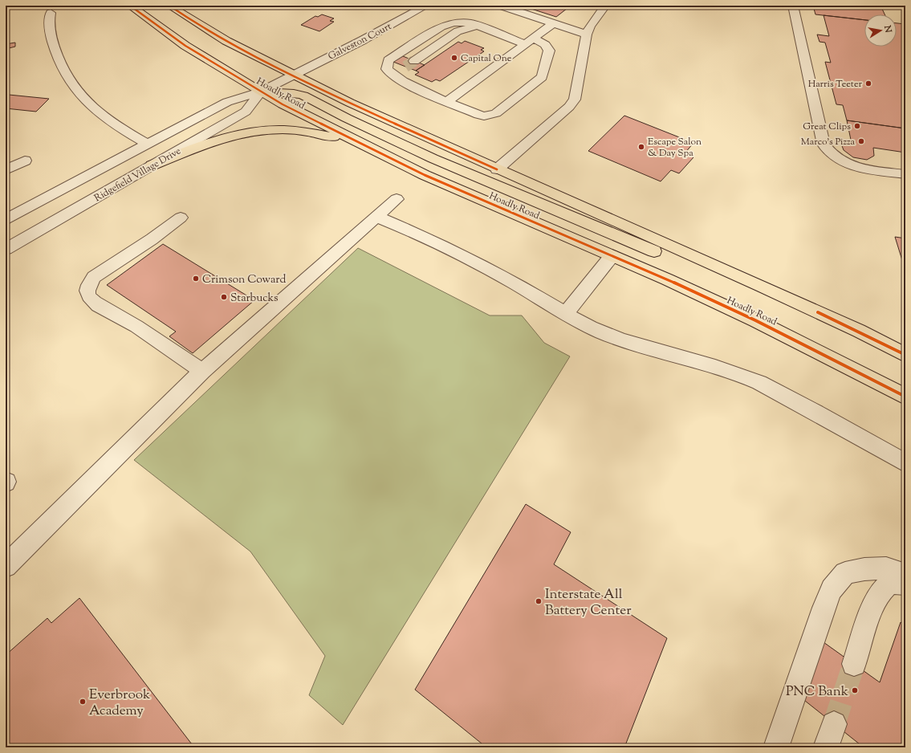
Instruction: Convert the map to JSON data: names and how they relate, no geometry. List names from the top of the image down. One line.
{"streets":{"main road":["Hoadly Road"],"street":["Galveston Court","Ridgefield Village Drive"]},"crossings":[["Galveston Court","Hoadly Road"],["Galveston Court","Ridgefield Village Drive"],["Hoadly Road","Ridgefield Village Drive"]],"places":["Capital One","Harris Teeter","Great Clips","Marco's Pizza","Escape Salon & Day Spa","Crimson Coward","Starbucks","Interstate All Battery Center","PNC Bank","Everbrook Academy"],"north":"right"}
